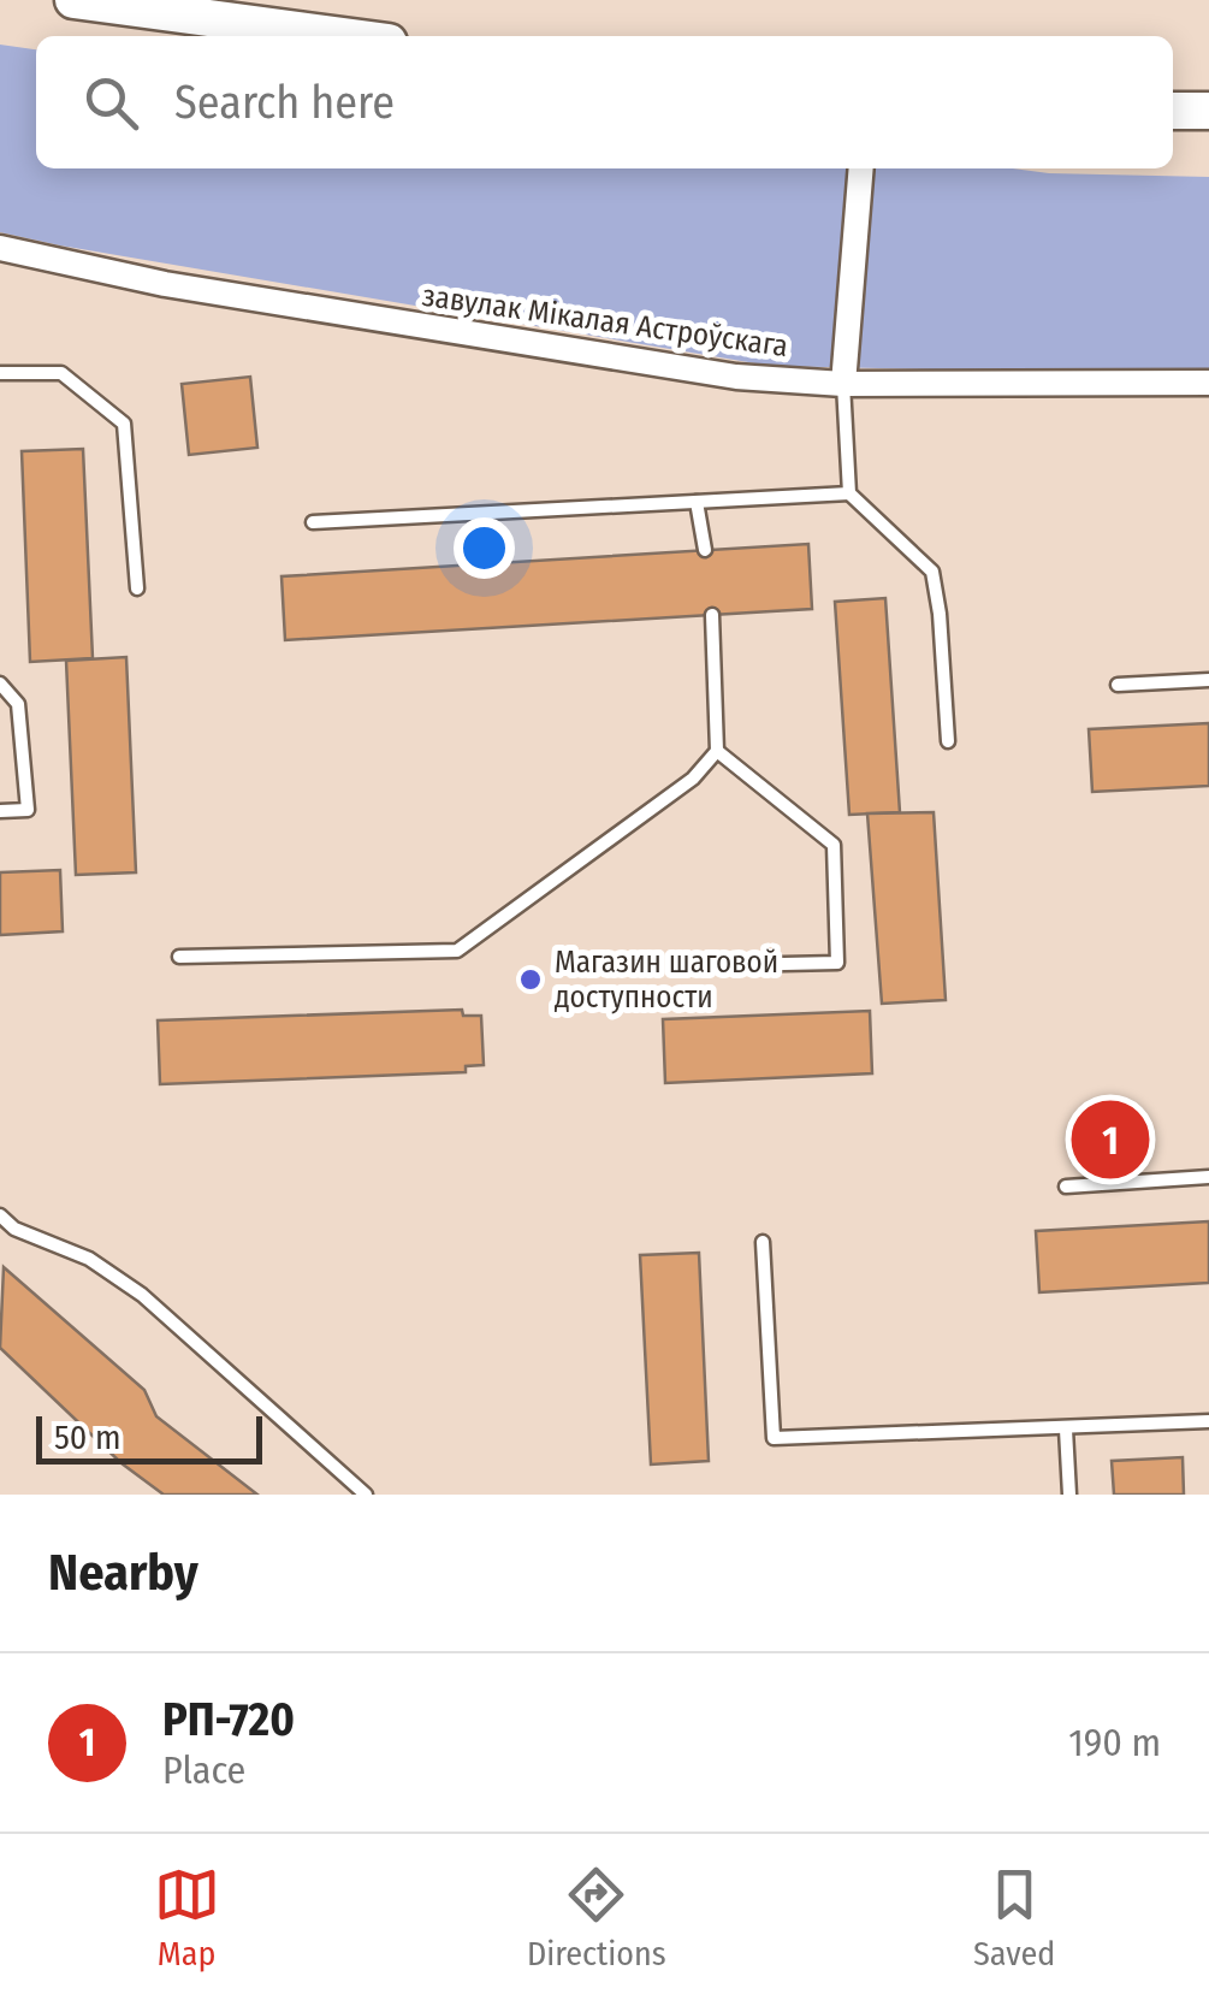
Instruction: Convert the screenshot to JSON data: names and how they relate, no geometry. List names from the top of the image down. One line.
{"streets":{"street":["завулак Мікалая Астроўскага"]},"places":["Магазин шаговой доступности"],"scale_bar":"50 m","page":{"search":"Search here","pins":"1","scale":"50 m","heading":"Nearby","list":[{"mark":"1","name":"РП-720","note":"Place","value":"190 m"}],"nav":["Map","Directions","Saved"]}}
